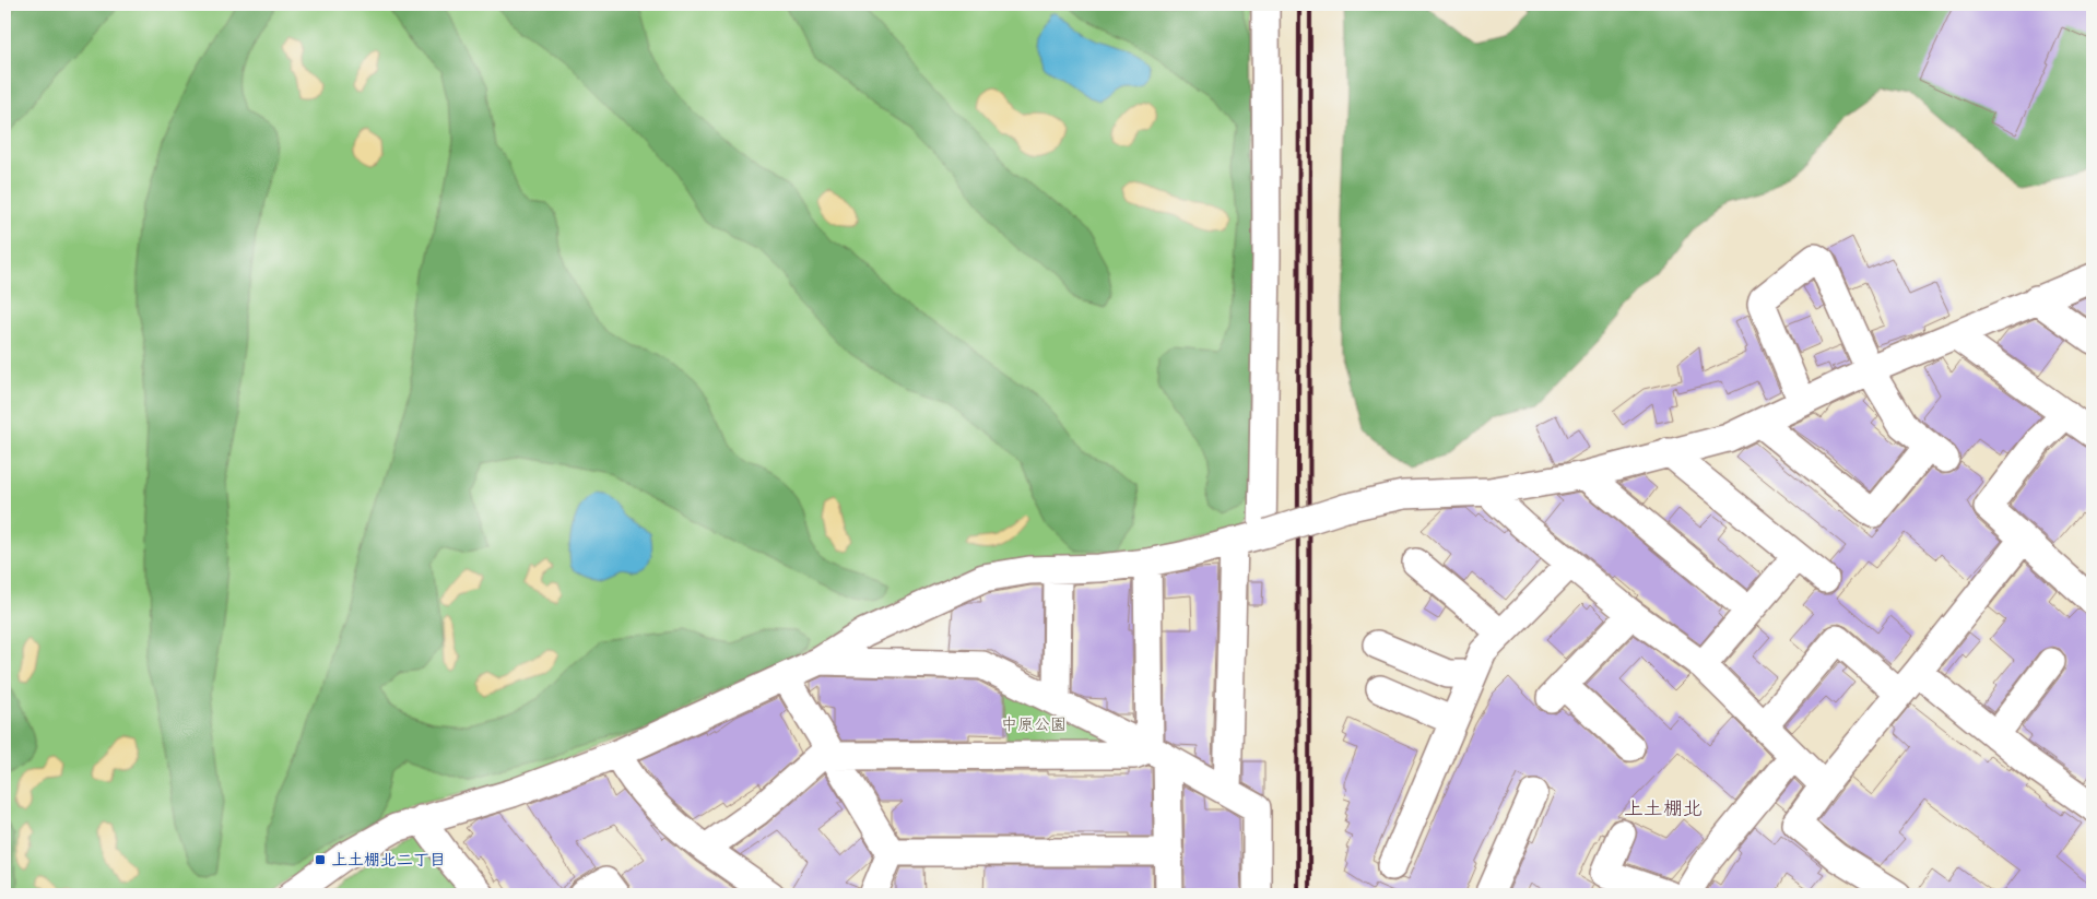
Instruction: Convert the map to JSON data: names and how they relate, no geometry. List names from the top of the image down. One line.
{"districts":["上土棚北"],"parks":["中原公園"],"places":{"transit":["上土棚北二丁目"]}}
